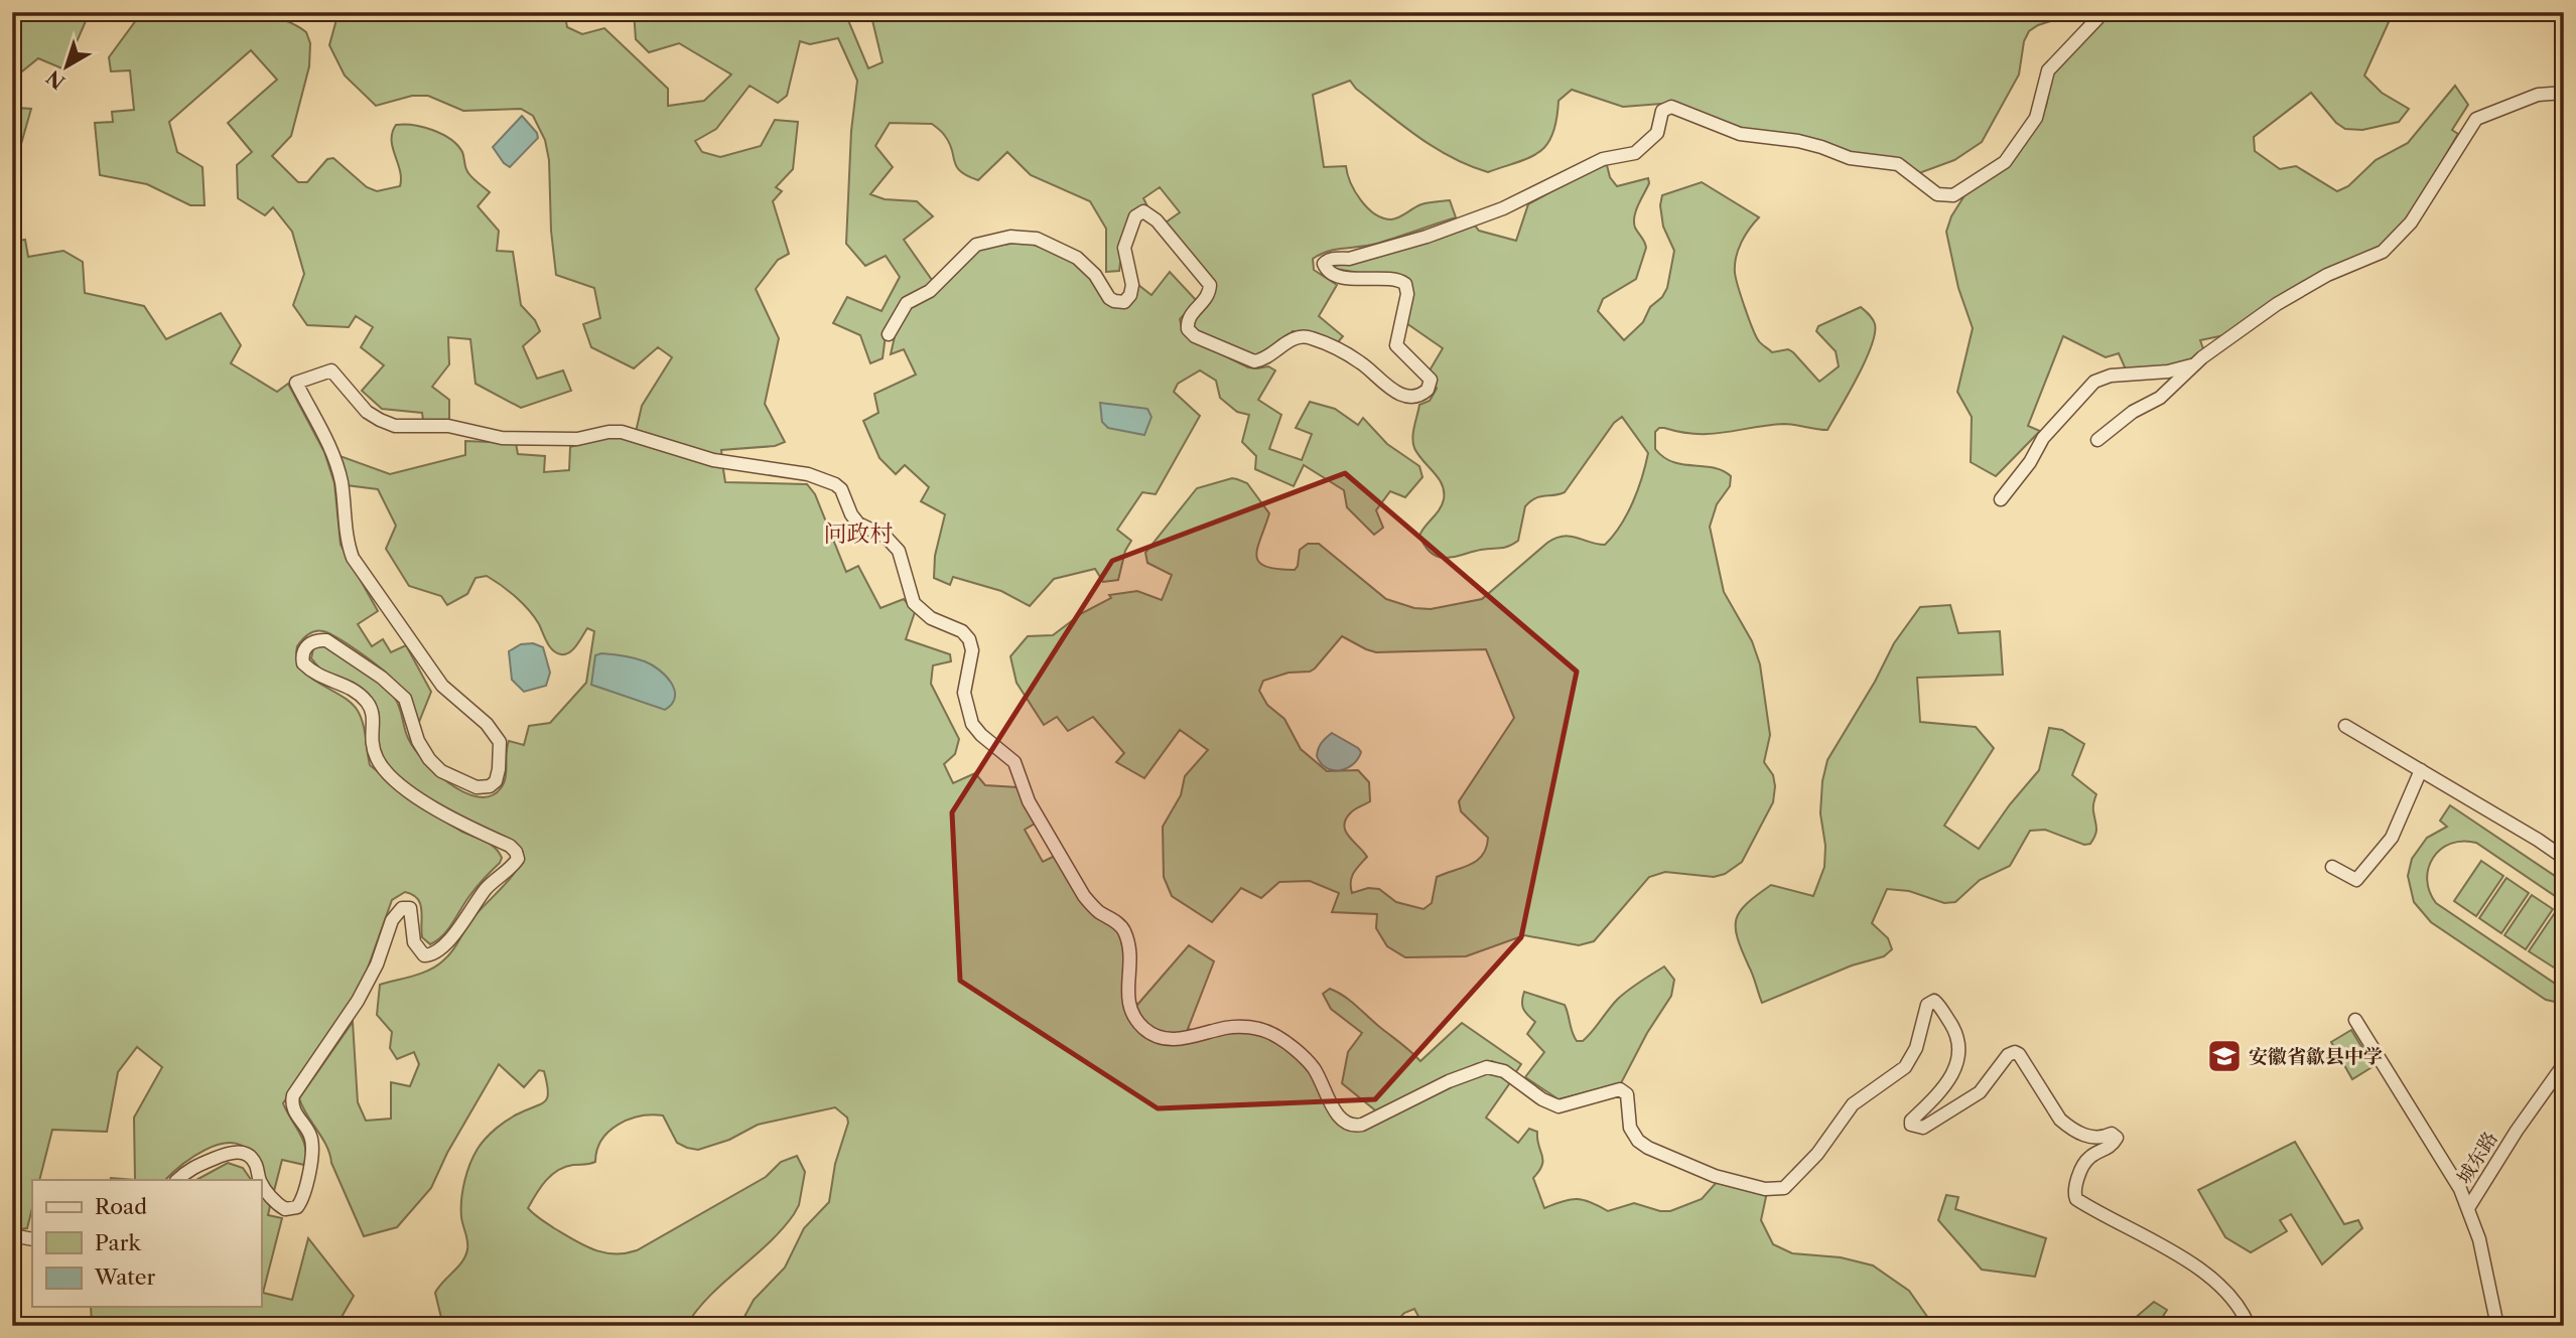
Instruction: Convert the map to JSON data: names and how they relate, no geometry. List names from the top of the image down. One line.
{"streets":{"street":["城东路"]},"districts":["问政村"],"places":{"school or university":["安徽省歙县中学"]},"legend":["Road","Park","Water"],"north":"bottom left"}
